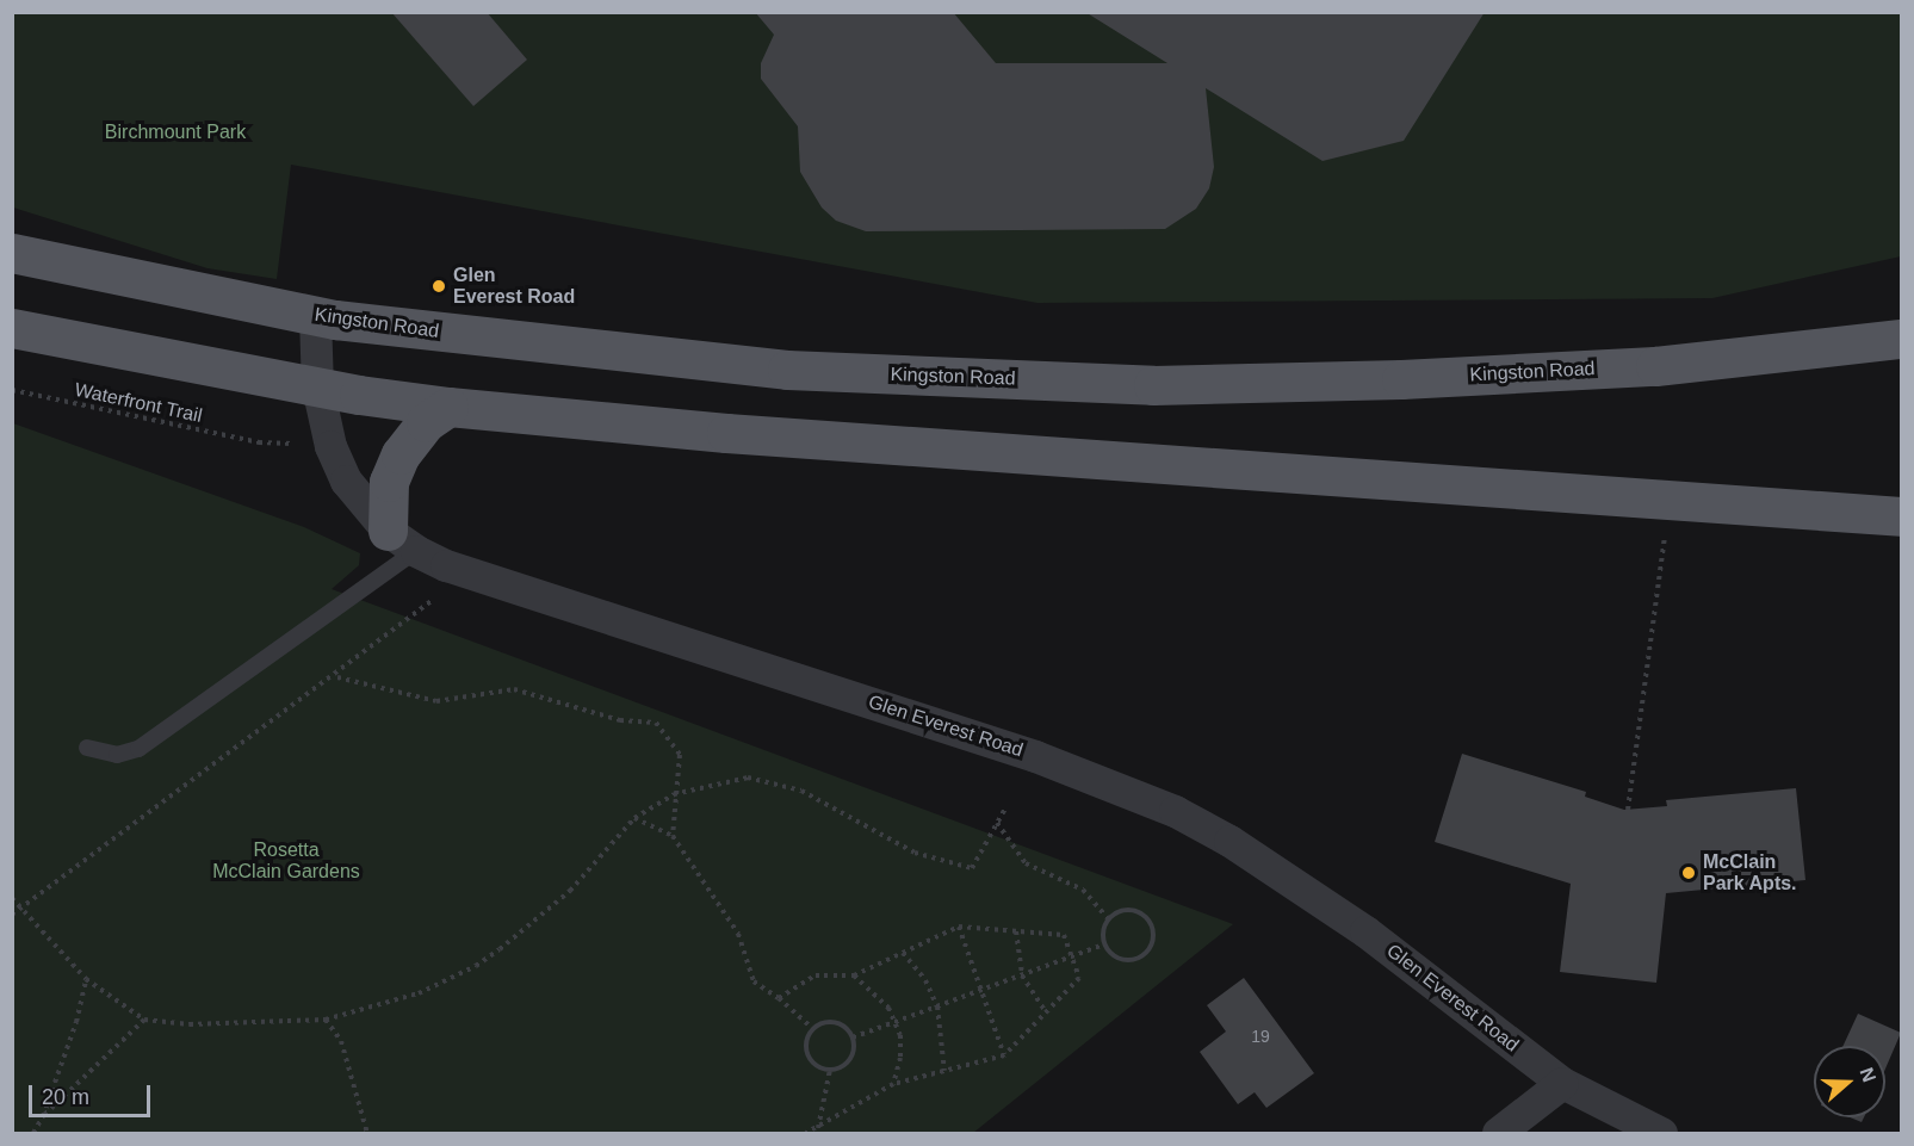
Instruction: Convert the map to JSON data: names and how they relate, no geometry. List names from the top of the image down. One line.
{"streets":{"main road":["Kingston Road"],"street":["Glen Everest Road"],"path":["Waterfront Trail"]},"crossings":[["Kingston Road","Glen Everest Road"]],"parks":["Birchmount Park","Rosetta McClain Gardens"],"places":["Glen Everest Road","McClain Park Apts."],"house_numbers":["19"],"scale_bar":"20 m","north":"right"}
